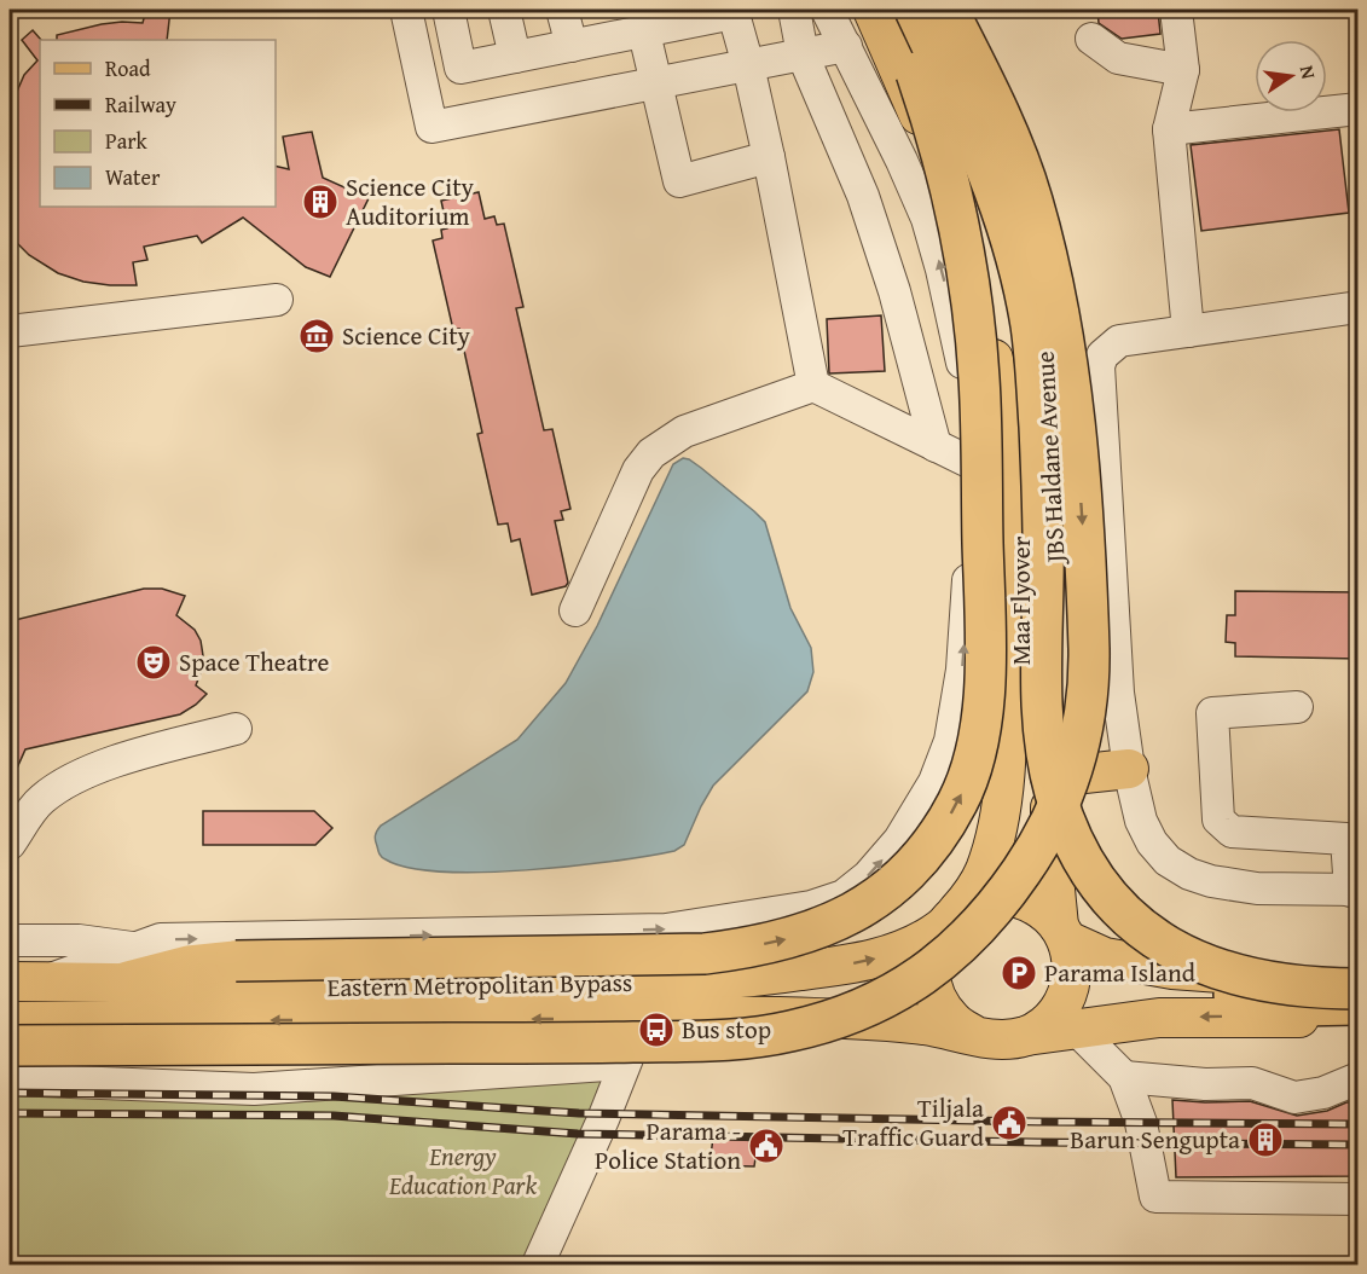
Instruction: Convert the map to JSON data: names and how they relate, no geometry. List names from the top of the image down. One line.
{"streets":{"highway":["Maa Flyover"],"main road":["JBS Haldane Avenue","Eastern Metropolitan Bypass"]},"crossings":[["JBS Haldane Avenue","Maa Flyover"],["JBS Haldane Avenue","Eastern Metropolitan Bypass"]],"parks":["Energy Education Park"],"places":{"building":["Science City Auditorium","Barun Sengupta"],"museum":["Science City"],"theatre":["Space Theatre"],"parking":["Parama Island"],"bus stop":["Bus stop"],"public building":["Tiljala Traffic Guard","Parama - Police Station"]},"legend":["Road","Railway","Park","Water"],"north":"right"}
